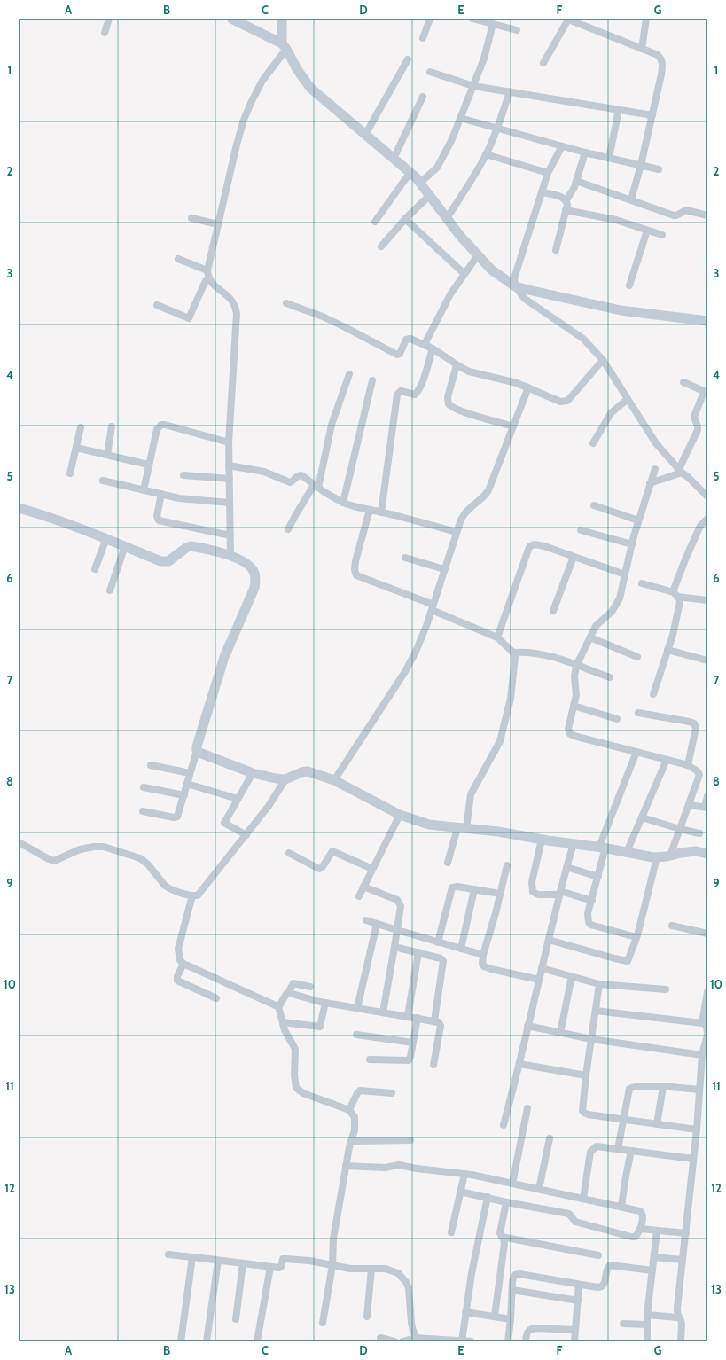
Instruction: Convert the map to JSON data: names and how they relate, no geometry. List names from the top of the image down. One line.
{"grid":{"columns":["A","B","C","D","E","F","G"],"rows":["1","2","3","4","5","6","7","8","9","10","11","12","13"]}}
